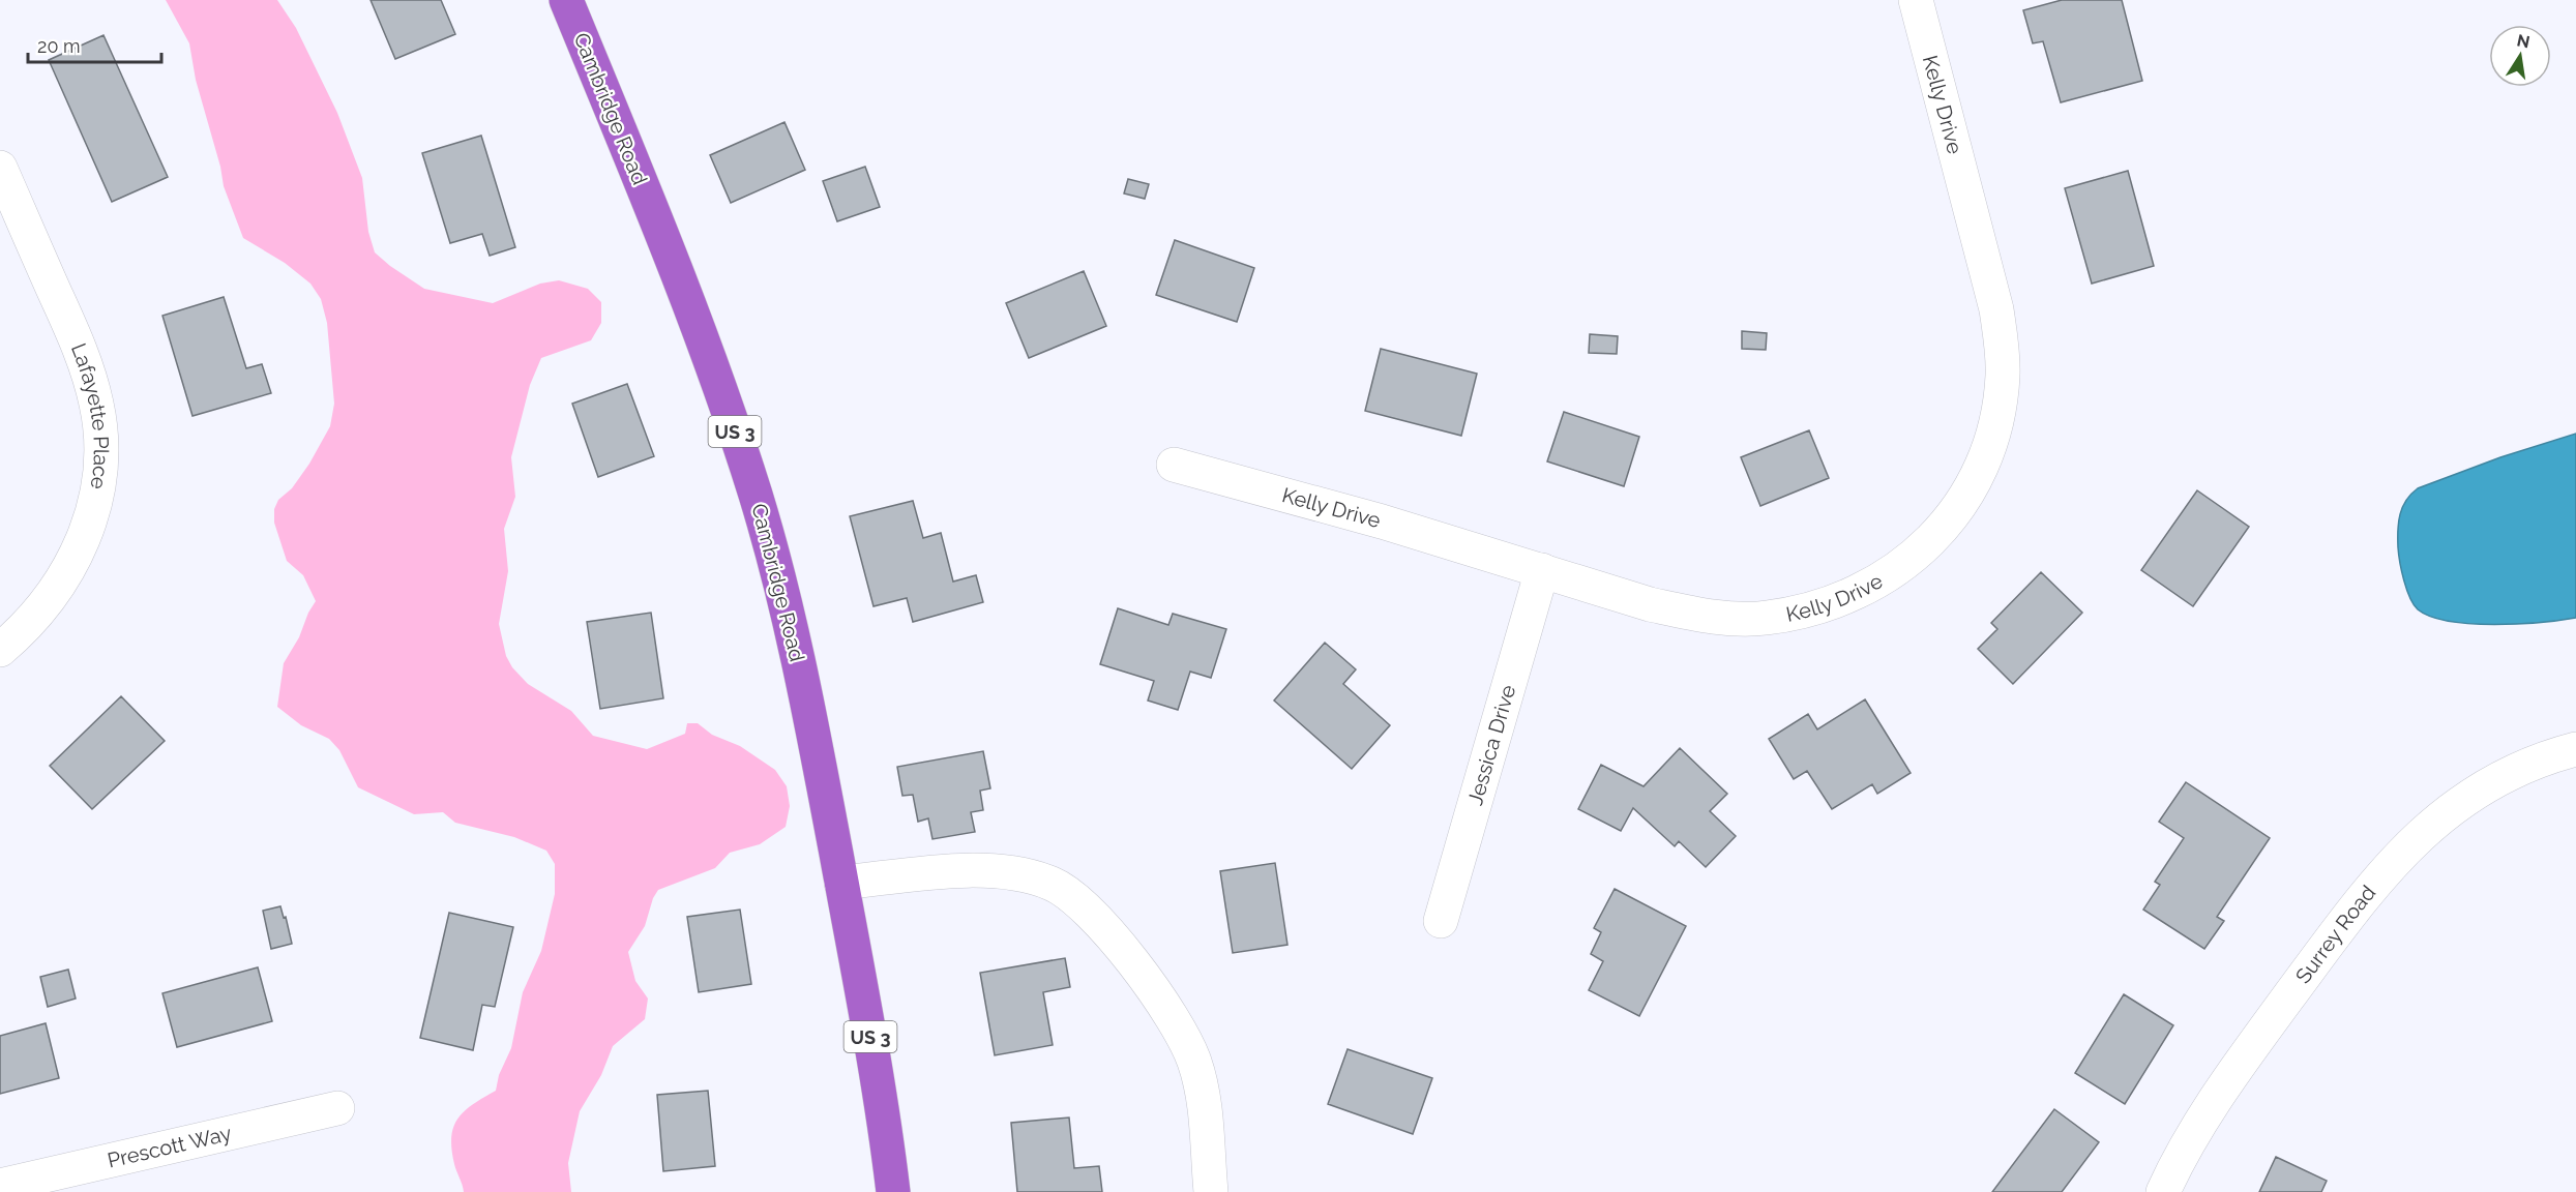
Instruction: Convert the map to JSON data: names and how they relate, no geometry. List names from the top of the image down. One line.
{"streets":{"highway":["Cambridge Road","US 3"],"street":["Kelly Drive","Lafayette Place","Jessica Drive","Surrey Road","Prescott Way"]},"crossings":[["Kelly Drive","Jessica Drive"]],"scale_bar":"20 m","north":"top"}
